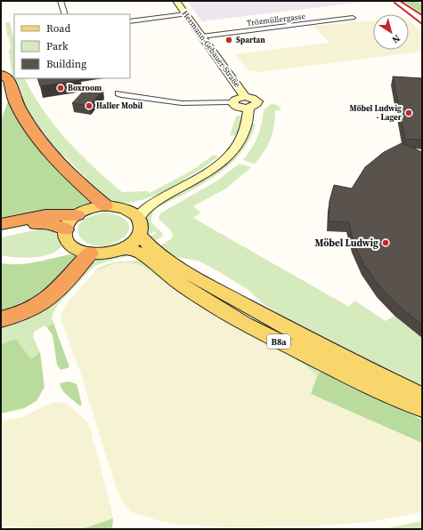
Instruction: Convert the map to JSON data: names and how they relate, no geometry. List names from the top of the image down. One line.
{"streets":{"main road":["B8a"],"street":["Trözmüllergasse","Hermann-Gebauer-Straße"]},"crossings":[["Trözmüllergasse","Hermann-Gebauer-Straße"],["Hermann-Gebauer-Straße","B8a"]],"places":["Spartan","Boxroom","Haller Mobil","Möbel Ludwig - Lager","Möbel Ludwig"],"legend":["Road","Park","Building"],"north":"bottom right"}
